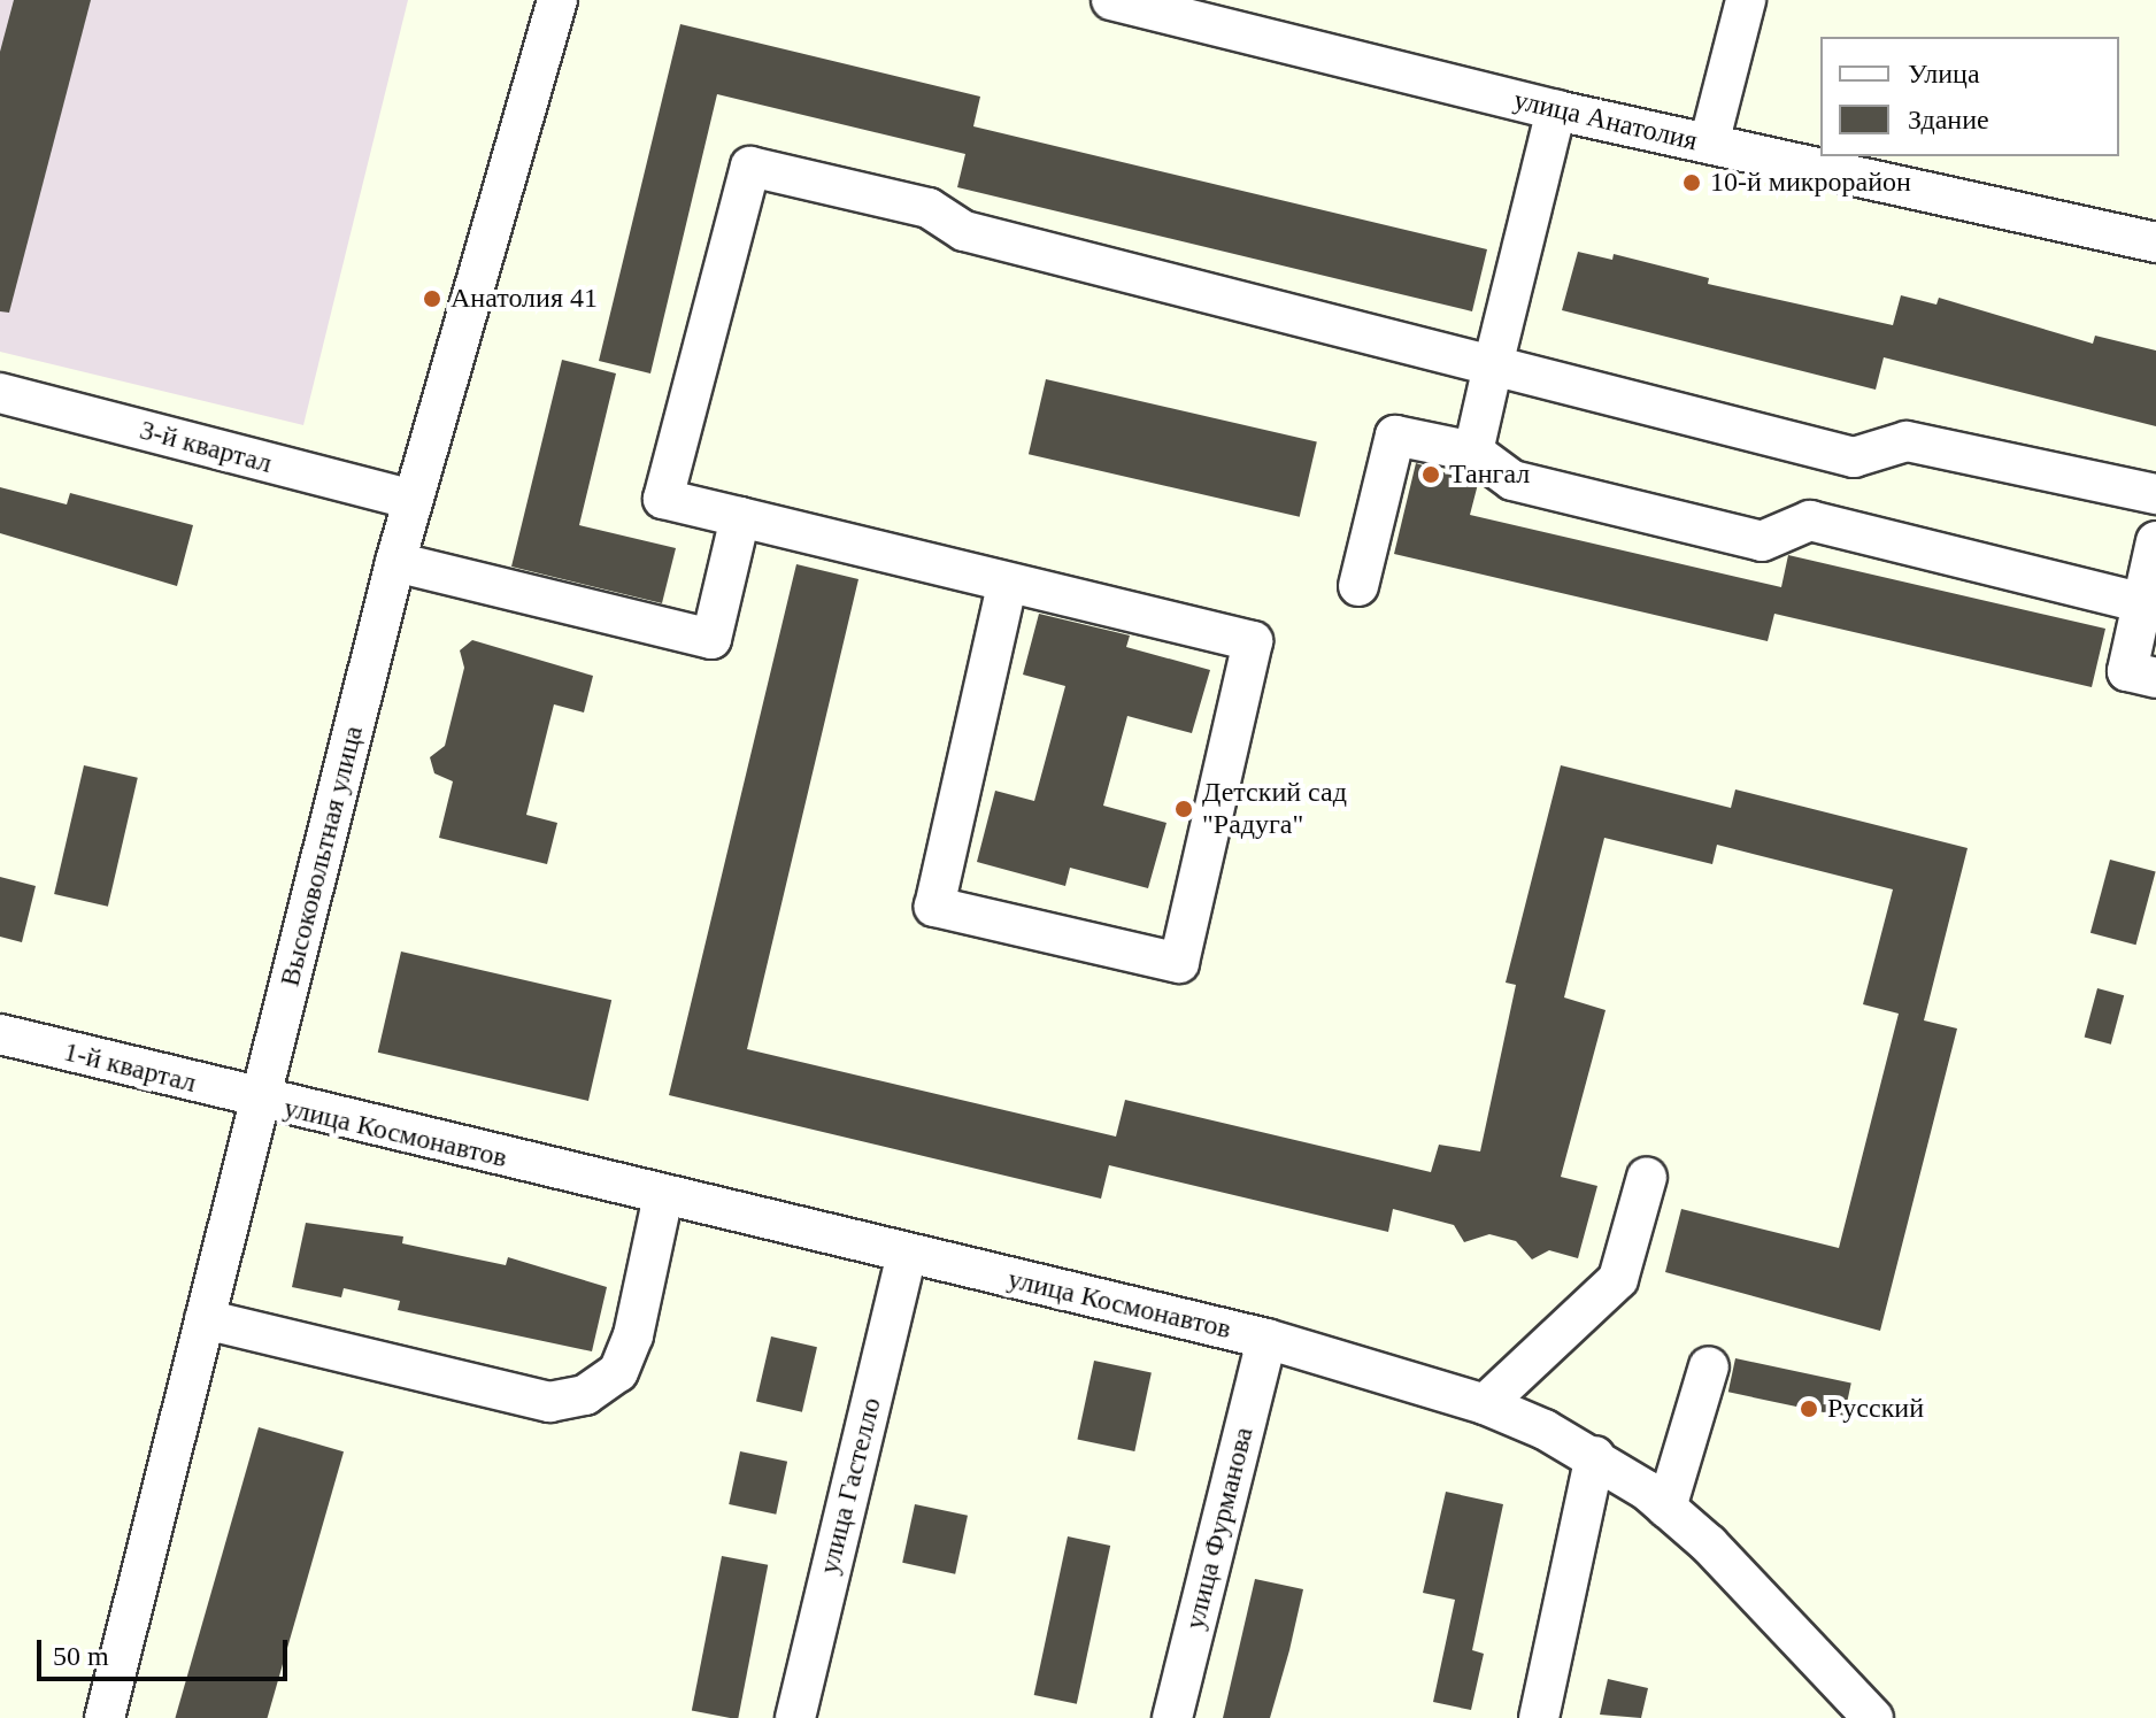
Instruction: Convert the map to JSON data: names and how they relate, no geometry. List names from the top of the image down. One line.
{"streets":{"street":["улица Анатолия","3-й квартал","Высоковольтная улица","1-й квартал","улица Космонавтов","улица Гастелло","улица Фурманова"]},"crossings":[["3-й квартал","Высоковольтная улица"],["Высоковольтная улица","1-й квартал"],["Высоковольтная улица","улица Космонавтов"],["1-й квартал","улица Космонавтов"],["улица Космонавтов","улица Гастелло"],["улица Космонавтов","улица Фурманова"]],"places":["10-й микрорайон","Анатолия 41","Тангал","Детский сад \"Радуга\"","Русский"],"legend":["Улица","Здание"],"scale_bar":"50 m"}
